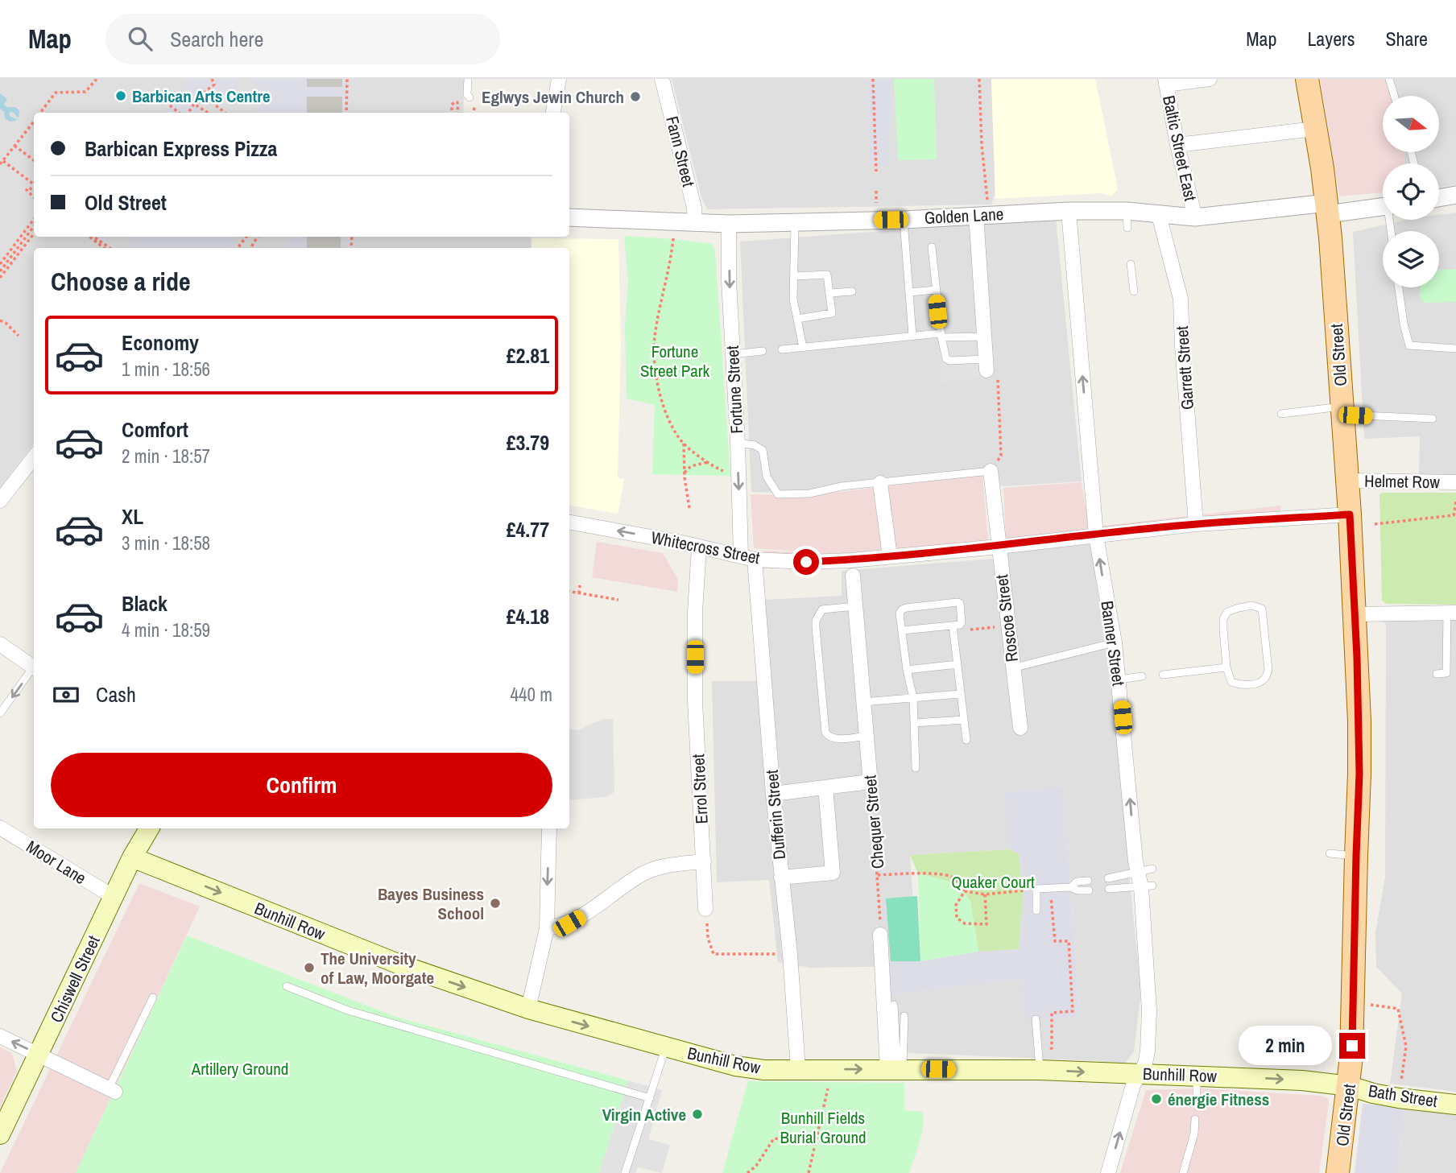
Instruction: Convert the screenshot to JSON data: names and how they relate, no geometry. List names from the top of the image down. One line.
{"streets":{"main road":["Old Street","Bunhill Row","Chiswell Street","Bath Street"],"street":["Baltic Street East","Fann Street","Golden Lane","Garrett Street","Fortune Street","Helmet Row","Whitecross Street","Roscoe Street","Banner Street","Errol Street","Dufferin Street","Chequer Street","Moor Lane"]},"crossings":[["Baltic Street East","Golden Lane"],["Fann Street","Golden Lane"],["Golden Lane","Old Street"],["Golden Lane","Garrett Street"],["Golden Lane","Fortune Street"],["Golden Lane","Banner Street"],["Old Street","Helmet Row"],["Old Street","Whitecross Street"],["Old Street","Bunhill Row"],["Old Street","Bath Street"],["Garrett Street","Whitecross Street"],["Fortune Street","Whitecross Street"],["Fortune Street","Dufferin Street"],["Whitecross Street","Roscoe Street"],["Whitecross Street","Banner Street"],["Whitecross Street","Errol Street"],["Whitecross Street","Dufferin Street"],["Banner Street","Bunhill Row"],["Dufferin Street","Bunhill Row"],["Moor Lane","Chiswell Street"],["Bunhill Row","Chiswell Street"],["Bunhill Row","Bath Street"]],"one_way":["Fortune Street","Banner Street","Bunhill Row"],"parks":["Fortune Street Park","Quaker Court","Artillery Ground","Bunhill Fields Burial Ground"],"places":["Barbican Arts Centre","Eglwys Jewin Church","Bayes Business School","The University of Law, Moorgate","énergie Fitness","Virgin Active"],"north":"right","page":{"header":"Map","search":"Search here","nav":["Map","Layers","Share"],"banner":["Barbican Express Pizza","Old Street"],"heading":"Choose a ride","list":[{"name":"Economy","note":"1 min · 18:56","value":"£2.81"},{"name":"Comfort","note":"2 min · 18:57","value":"£3.79"},{"name":"XL","note":"3 min · 18:58","value":"£4.77"},{"name":"Black","note":"4 min · 18:59","value":"£4.18"}],"pay":["Cash","440 m"],"buttons":"Confirm","bubble":"2 min"}}
